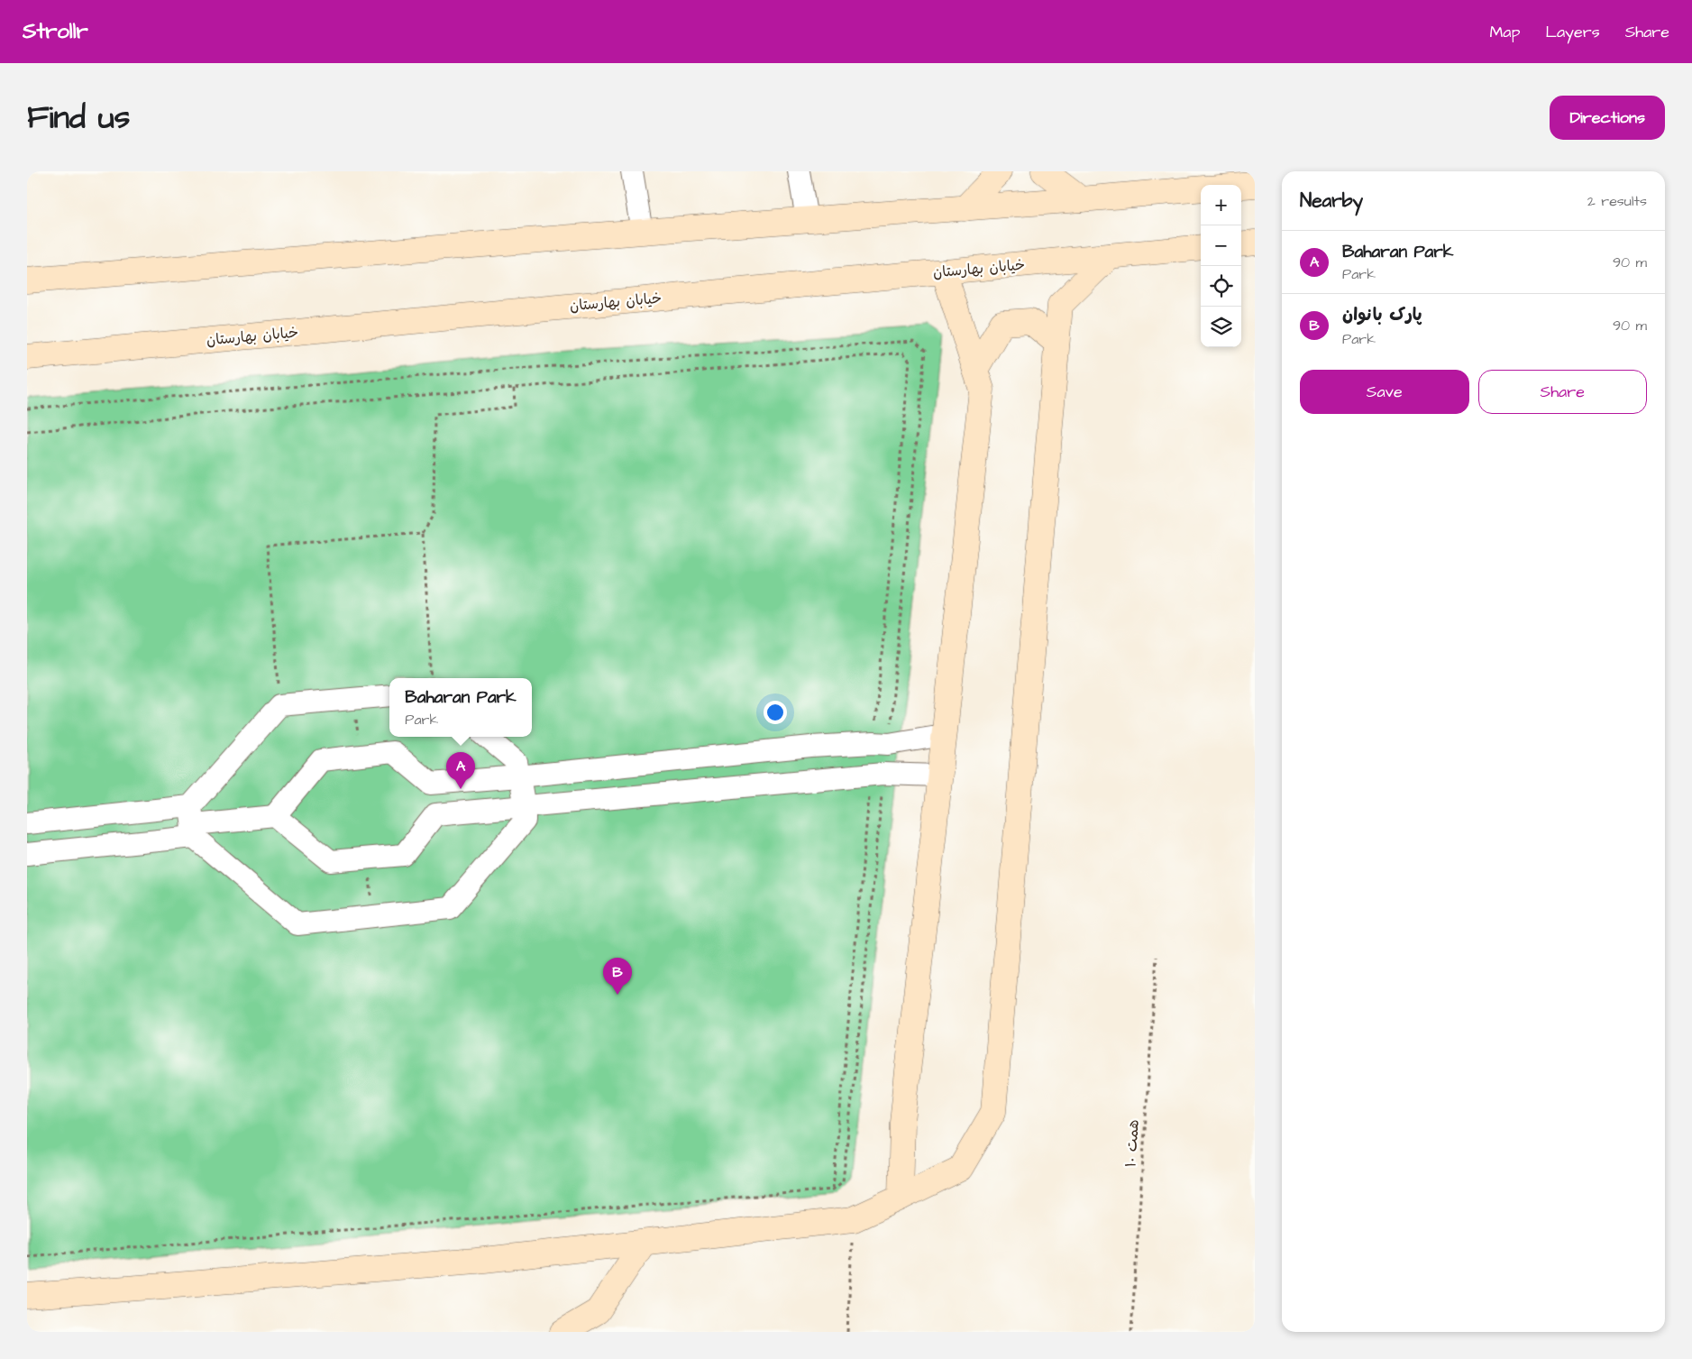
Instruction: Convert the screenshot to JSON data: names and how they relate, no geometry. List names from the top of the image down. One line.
{"streets":{"street":["خیابان بهارستان"],"path":["همت ۱۰"]},"page":{"header":"Strollr","nav":["Map","Layers","Share"],"title":"Find us","buttons":["Directions",["Save","Share"]],"heading":["Nearby","2 results"],"map_buttons":["+","−"],"list":[{"mark":"A","name":"Baharan Park","note":"Park","value":"90 m"},{"mark":"B","name":"پارک بانوان","note":"Park","value":"90 m"}],"popup":["Baharan Park","Park"],"pins":["A","B"]}}
